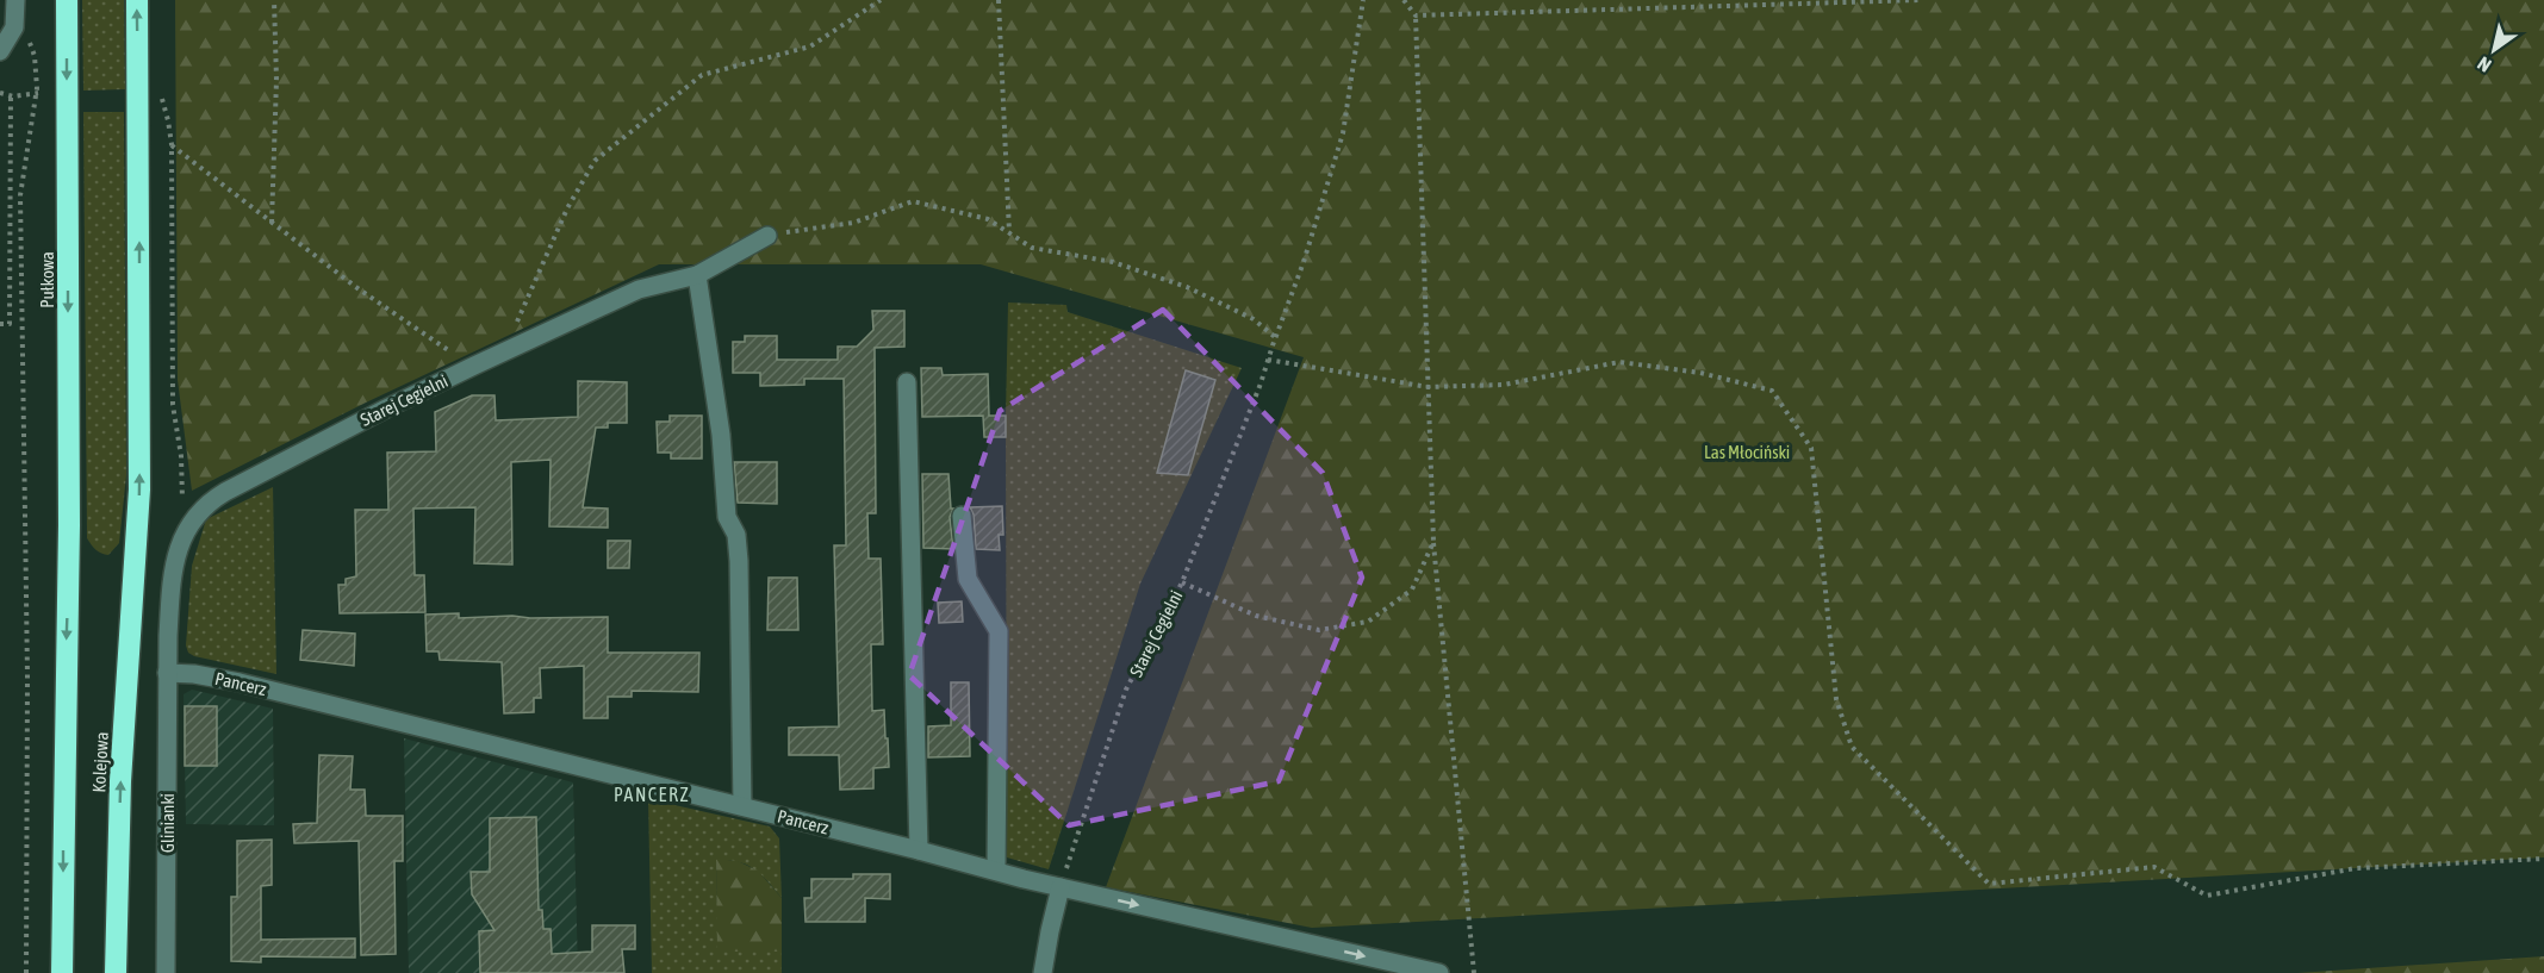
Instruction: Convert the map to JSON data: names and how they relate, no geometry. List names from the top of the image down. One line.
{"streets":{"highway":["Pułkowa","Kolejowa"],"street":["Starej Cegielni","Pancerz","Glinianki"]},"crossings":[["Pułkowa","Kolejowa"],["Starej Cegielni","Pancerz"],["Starej Cegielni","Glinianki"],["Pancerz","Glinianki"]],"one_way":["Pułkowa"],"districts":["PANCERZ"],"parks":["Las Młociński"],"north":"bottom left"}
